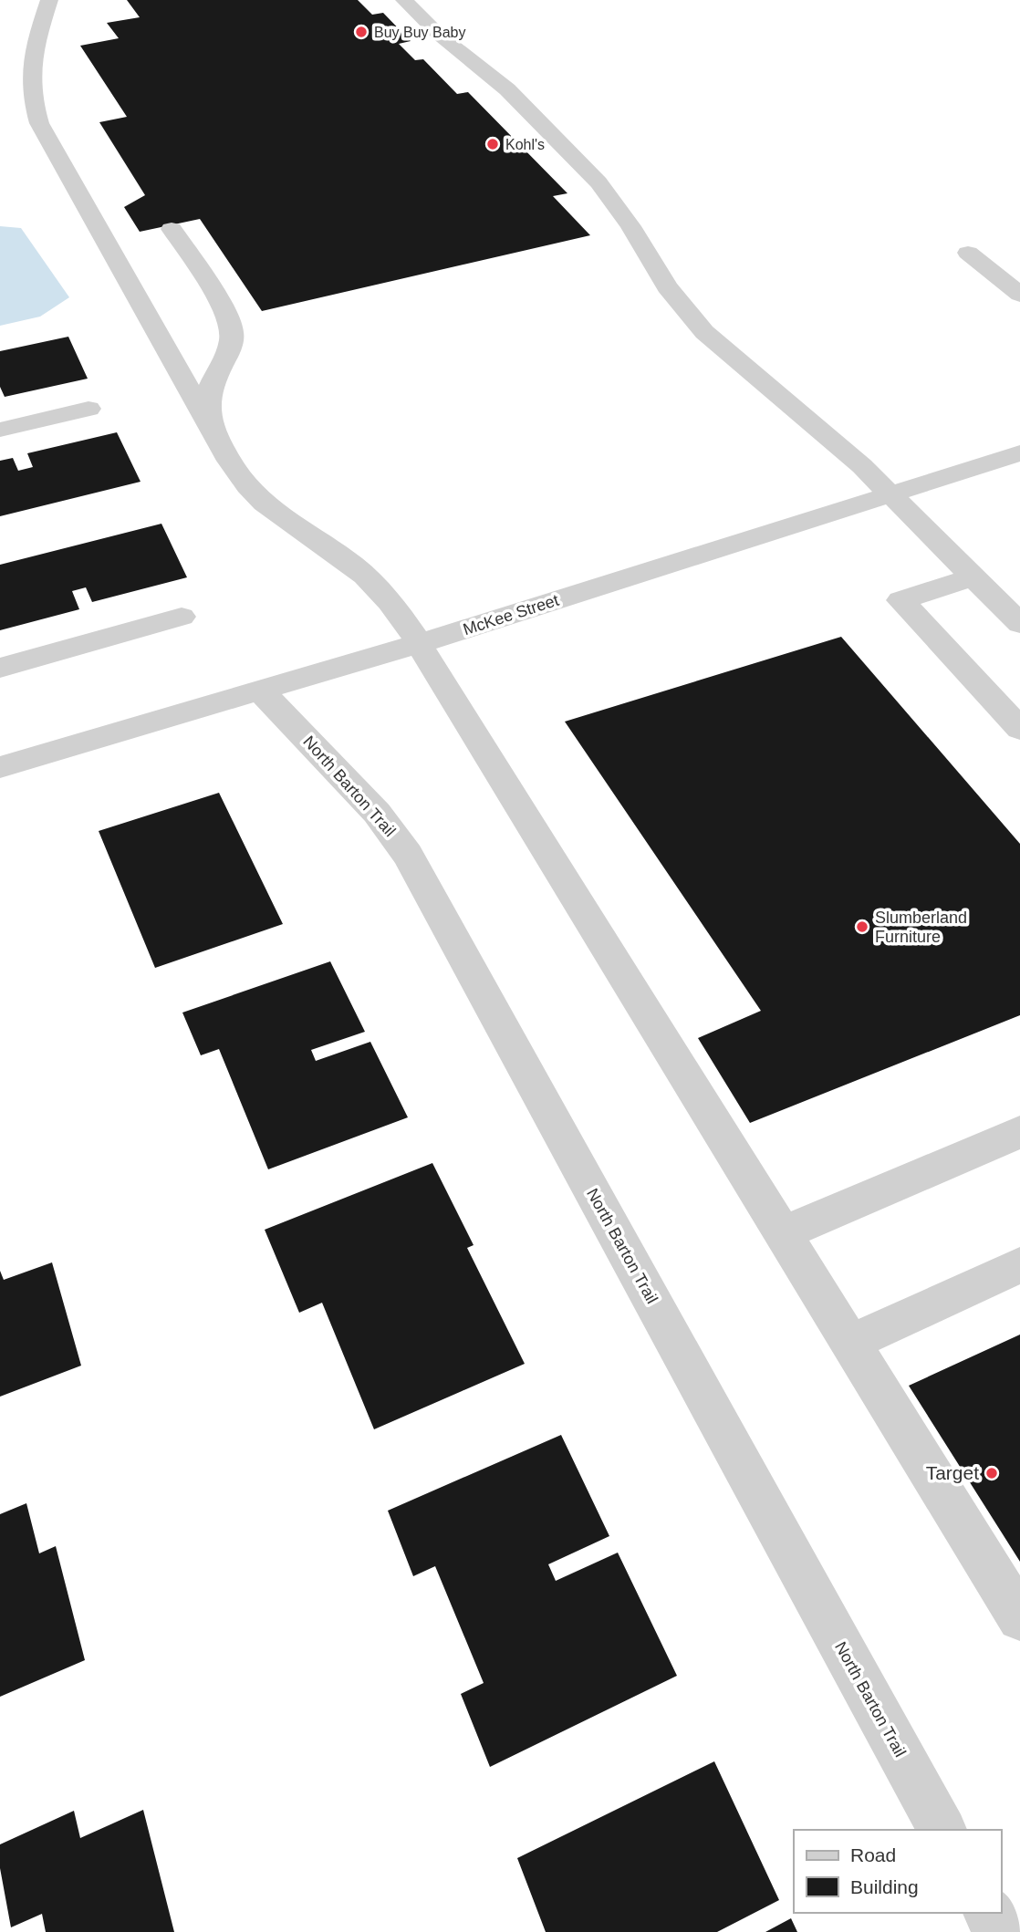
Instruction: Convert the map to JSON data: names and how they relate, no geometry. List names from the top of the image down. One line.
{"streets":{"street":["McKee Street","North Barton Trail"]},"crossings":[["McKee Street","North Barton Trail"]],"places":["Buy Buy Baby","Kohl's","Slumberland Furniture","Target"],"legend":["Road","Building"]}
